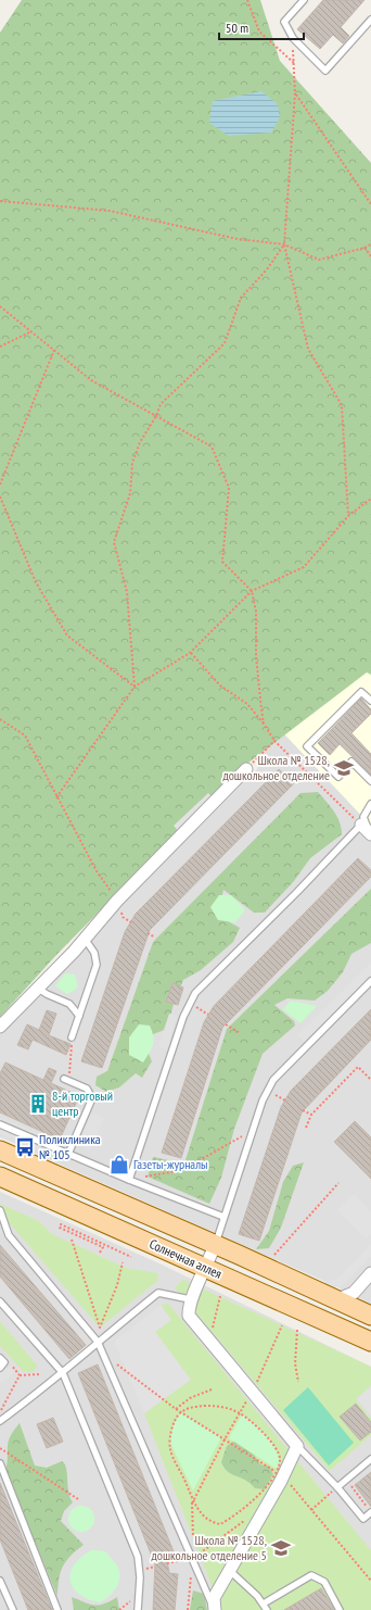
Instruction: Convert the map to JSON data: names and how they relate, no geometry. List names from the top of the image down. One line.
{"streets":{"main road":["Солнечная аллея"]},"places":{"school or university":["Школа № 1528, дошкольное отделение","Школа № 1528, дошкольное отделение 5"],"building":["8-й торговый центр"],"bus stop":["Поликлиника № 105"],"shop":["Газеты-журналы"]},"scale_bar":"50 m"}
